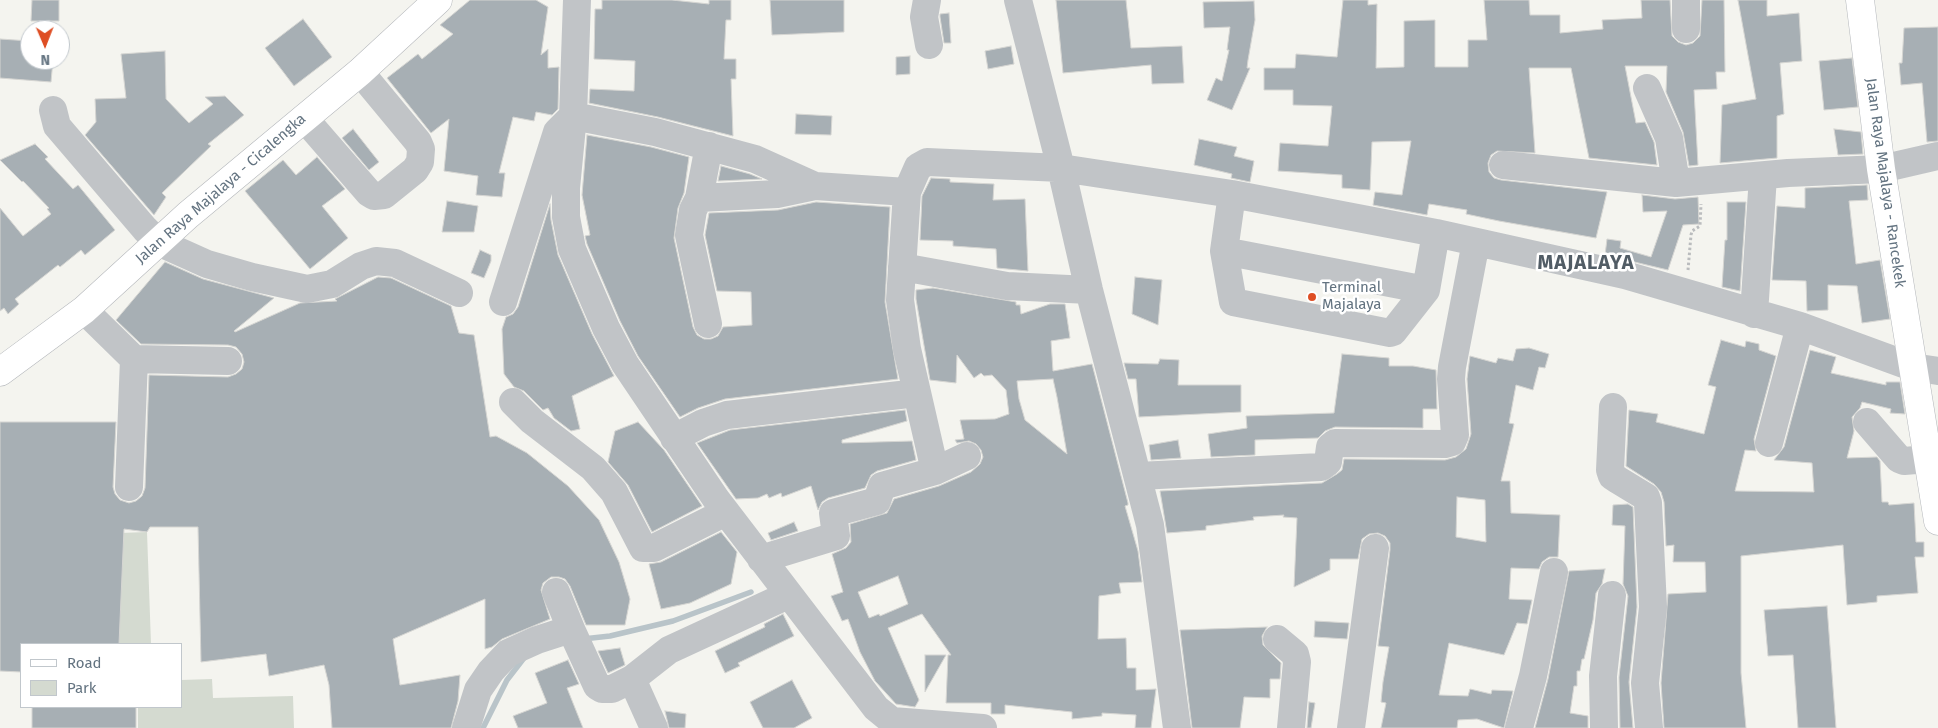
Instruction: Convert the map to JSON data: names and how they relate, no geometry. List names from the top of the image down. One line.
{"streets":{"main road":["Jalan Raya Majalaya - Rancekek","Jalan Raya Majalaya - Cicalengka"]},"districts":["MAJALAYA"],"places":["Terminal Majalaya"],"legend":["Road","Park"],"north":"bottom"}
